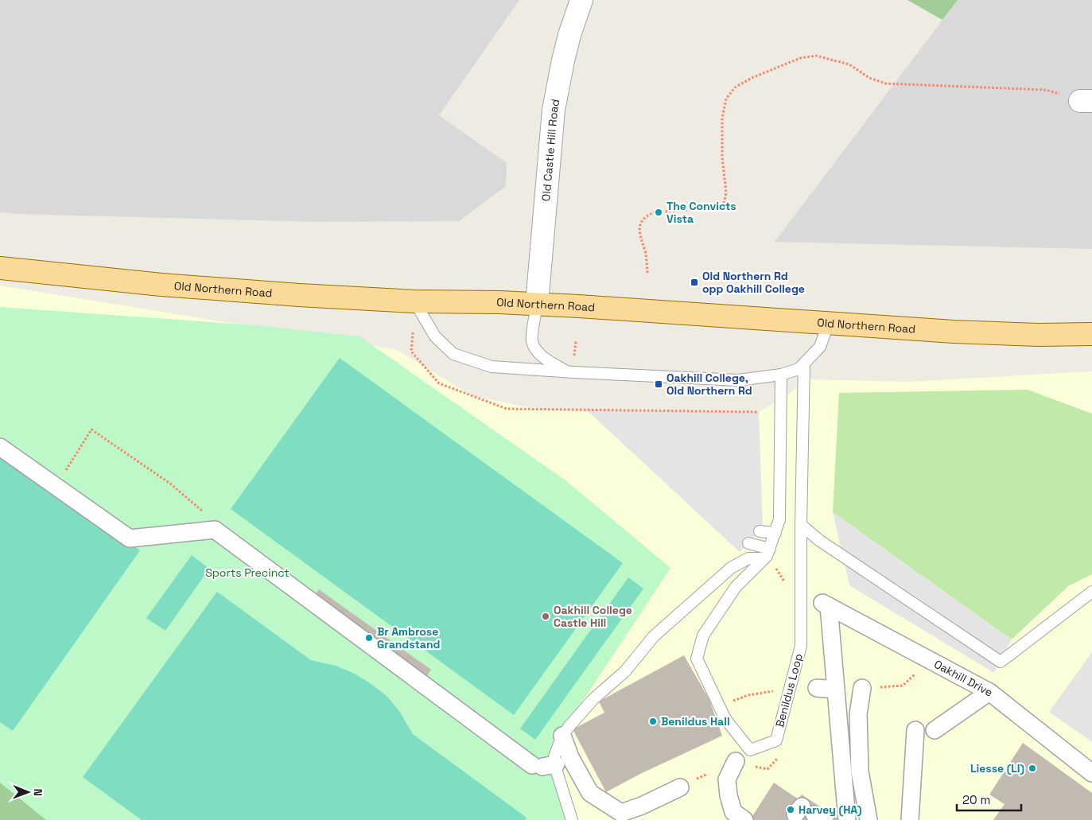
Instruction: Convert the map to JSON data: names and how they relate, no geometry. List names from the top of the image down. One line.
{"streets":{"main road":["Old Northern Road"],"street":["Old Castle Hill Road","Oakhill Drive"],"lane":["Benildus Loop"]},"crossings":[["Old Castle Hill Road","Old Northern Road"]],"parks":["Sports Precinct"],"places":{"other":["The Convicts Vista","Oakhill College Castle Hill","Br Ambrose Grandstand","Benildus Hall","Liesse (LI)","Harvey (HA)"],"transit":["Old Northern Rd opp Oakhill College","Oakhill College, Old Northern Rd"]},"scale_bar":"20 m","north":"right"}
